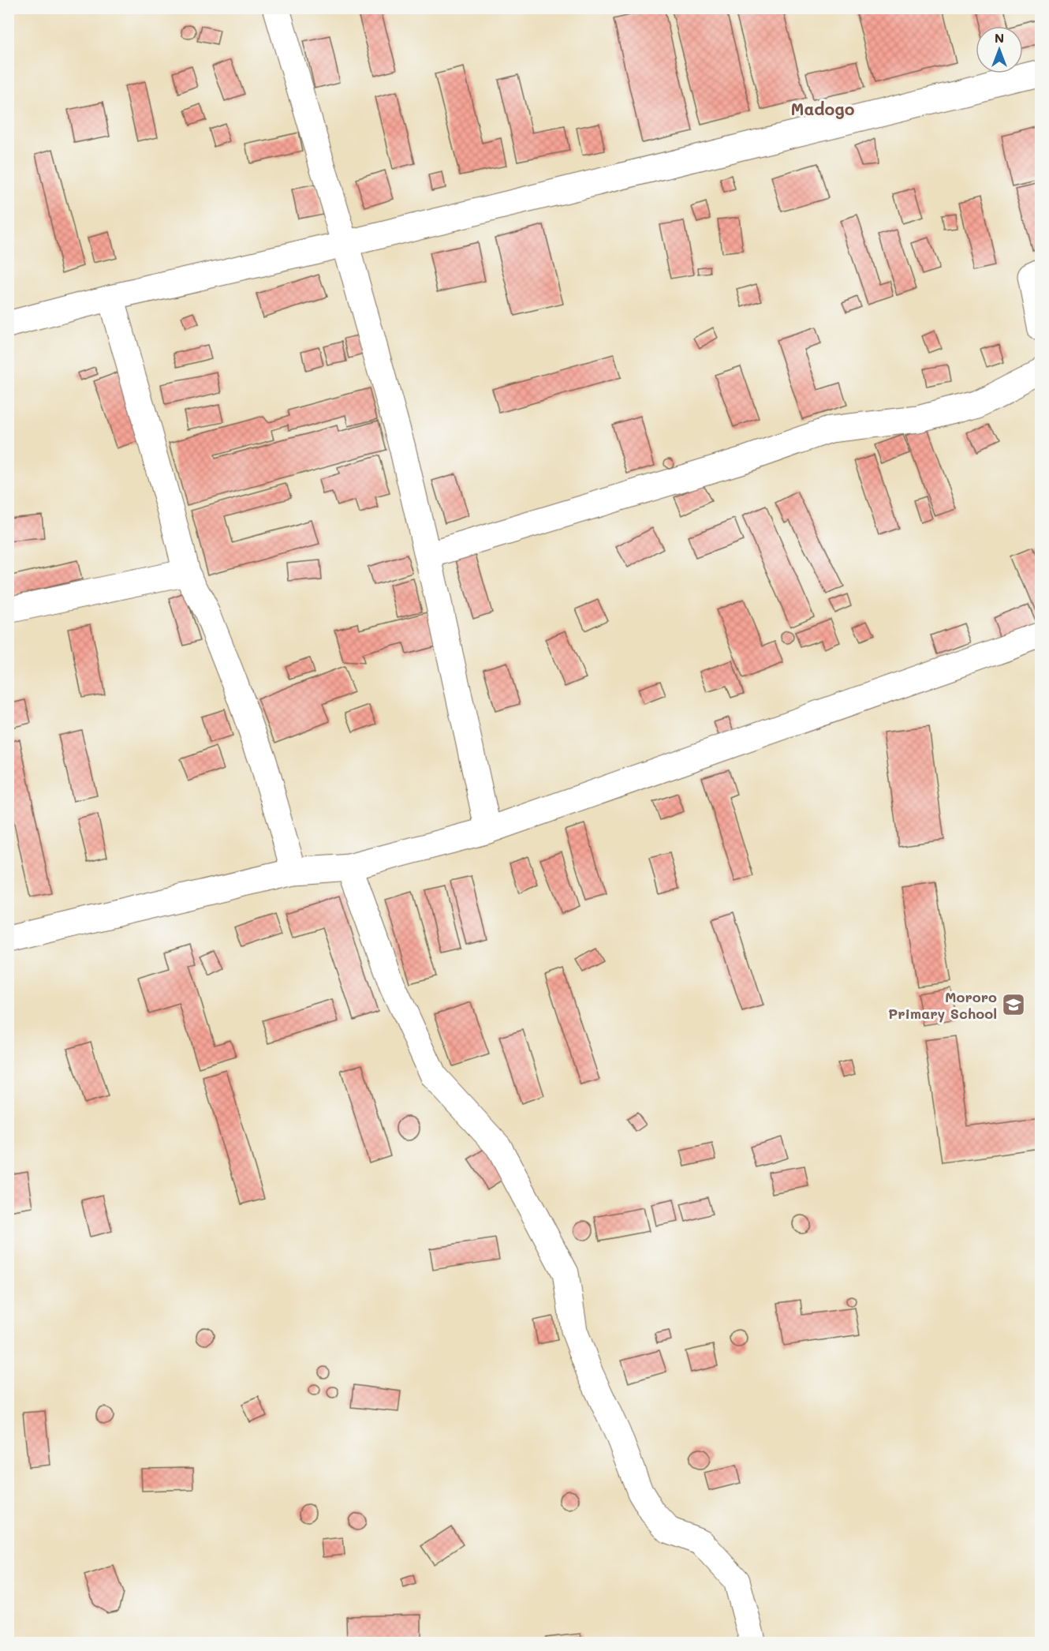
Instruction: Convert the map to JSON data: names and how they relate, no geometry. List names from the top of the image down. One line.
{"districts":["Madogo"],"places":{"school or university":["Mororo Primary School"]},"north":"top"}
